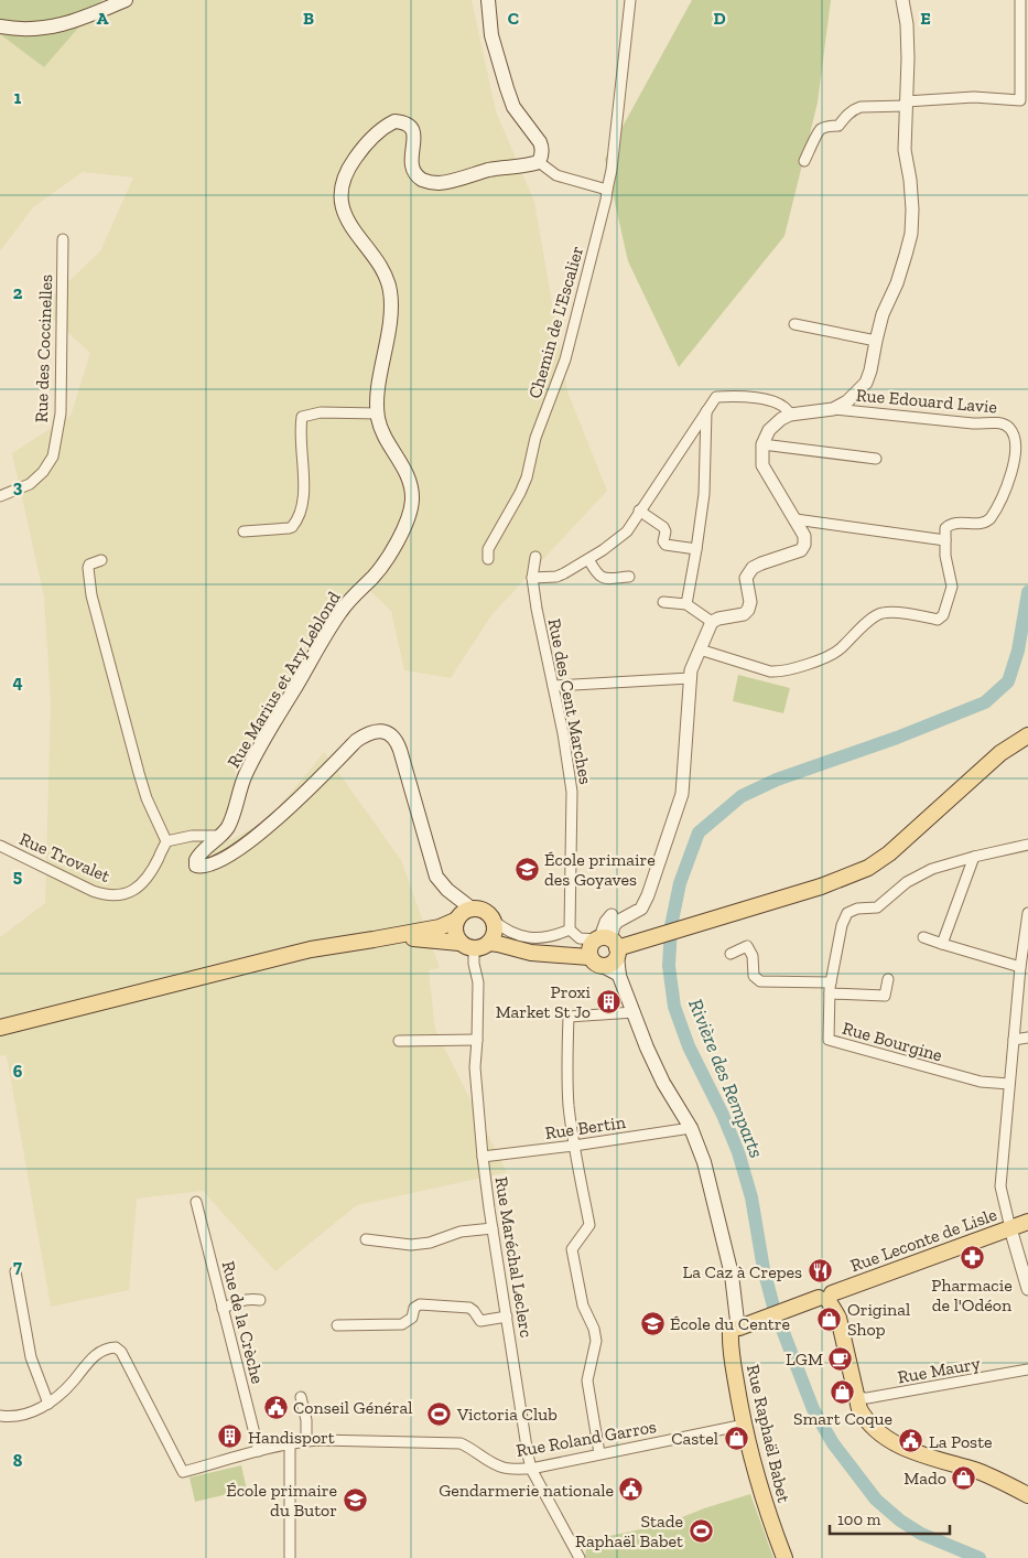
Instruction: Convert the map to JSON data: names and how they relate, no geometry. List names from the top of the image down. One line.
{"streets":{"main road":["Rue Marius et Ary Leblond","Rue Leconte de Lisle","Rue Raphaël Babet"],"street":["Chemin de L'Escalier","Rue des Coccinelles","Rue Edouard Lavie","Rue des Cent Marches","Rue Trovalet","Rue Bourgine","Rue Bertin","Rue Maréchal Leclerc","Rue de la Crèche","Rue Maury","Rue Roland Garros"]},"crossings":[["Rue Marius et Ary Leblond","Rue Maréchal Leclerc"],["Rue Bertin","Rue Maréchal Leclerc"],["Rue Maréchal Leclerc","Rue Roland Garros"],["Rue de la Crèche","Rue Roland Garros"],["Rue Raphaël Babet","Rue Roland Garros"]],"water":["Rivière des Remparts"],"places":{"school or university":["École primaire des Goyaves","École du Centre","École primaire du Butor"],"building":["Proxi Market St Jo","Handisport"],"pharmacy":["Pharmacie de l'Odéon"],"restaurant":["La Caz à Crepes"],"shop":["Original Shop","Smart Coque","Castel","Mado"],"cafe":["LGM"],"public building":["Conseil Général","La Poste","Gendarmerie nationale"],"sports":["Victoria Club","Stade Raphaël Babet"]},"scale_bar":"100 m","grid":{"columns":["A","B","C","D","E"],"rows":["1","2","3","4","5","6","7","8"]}}
